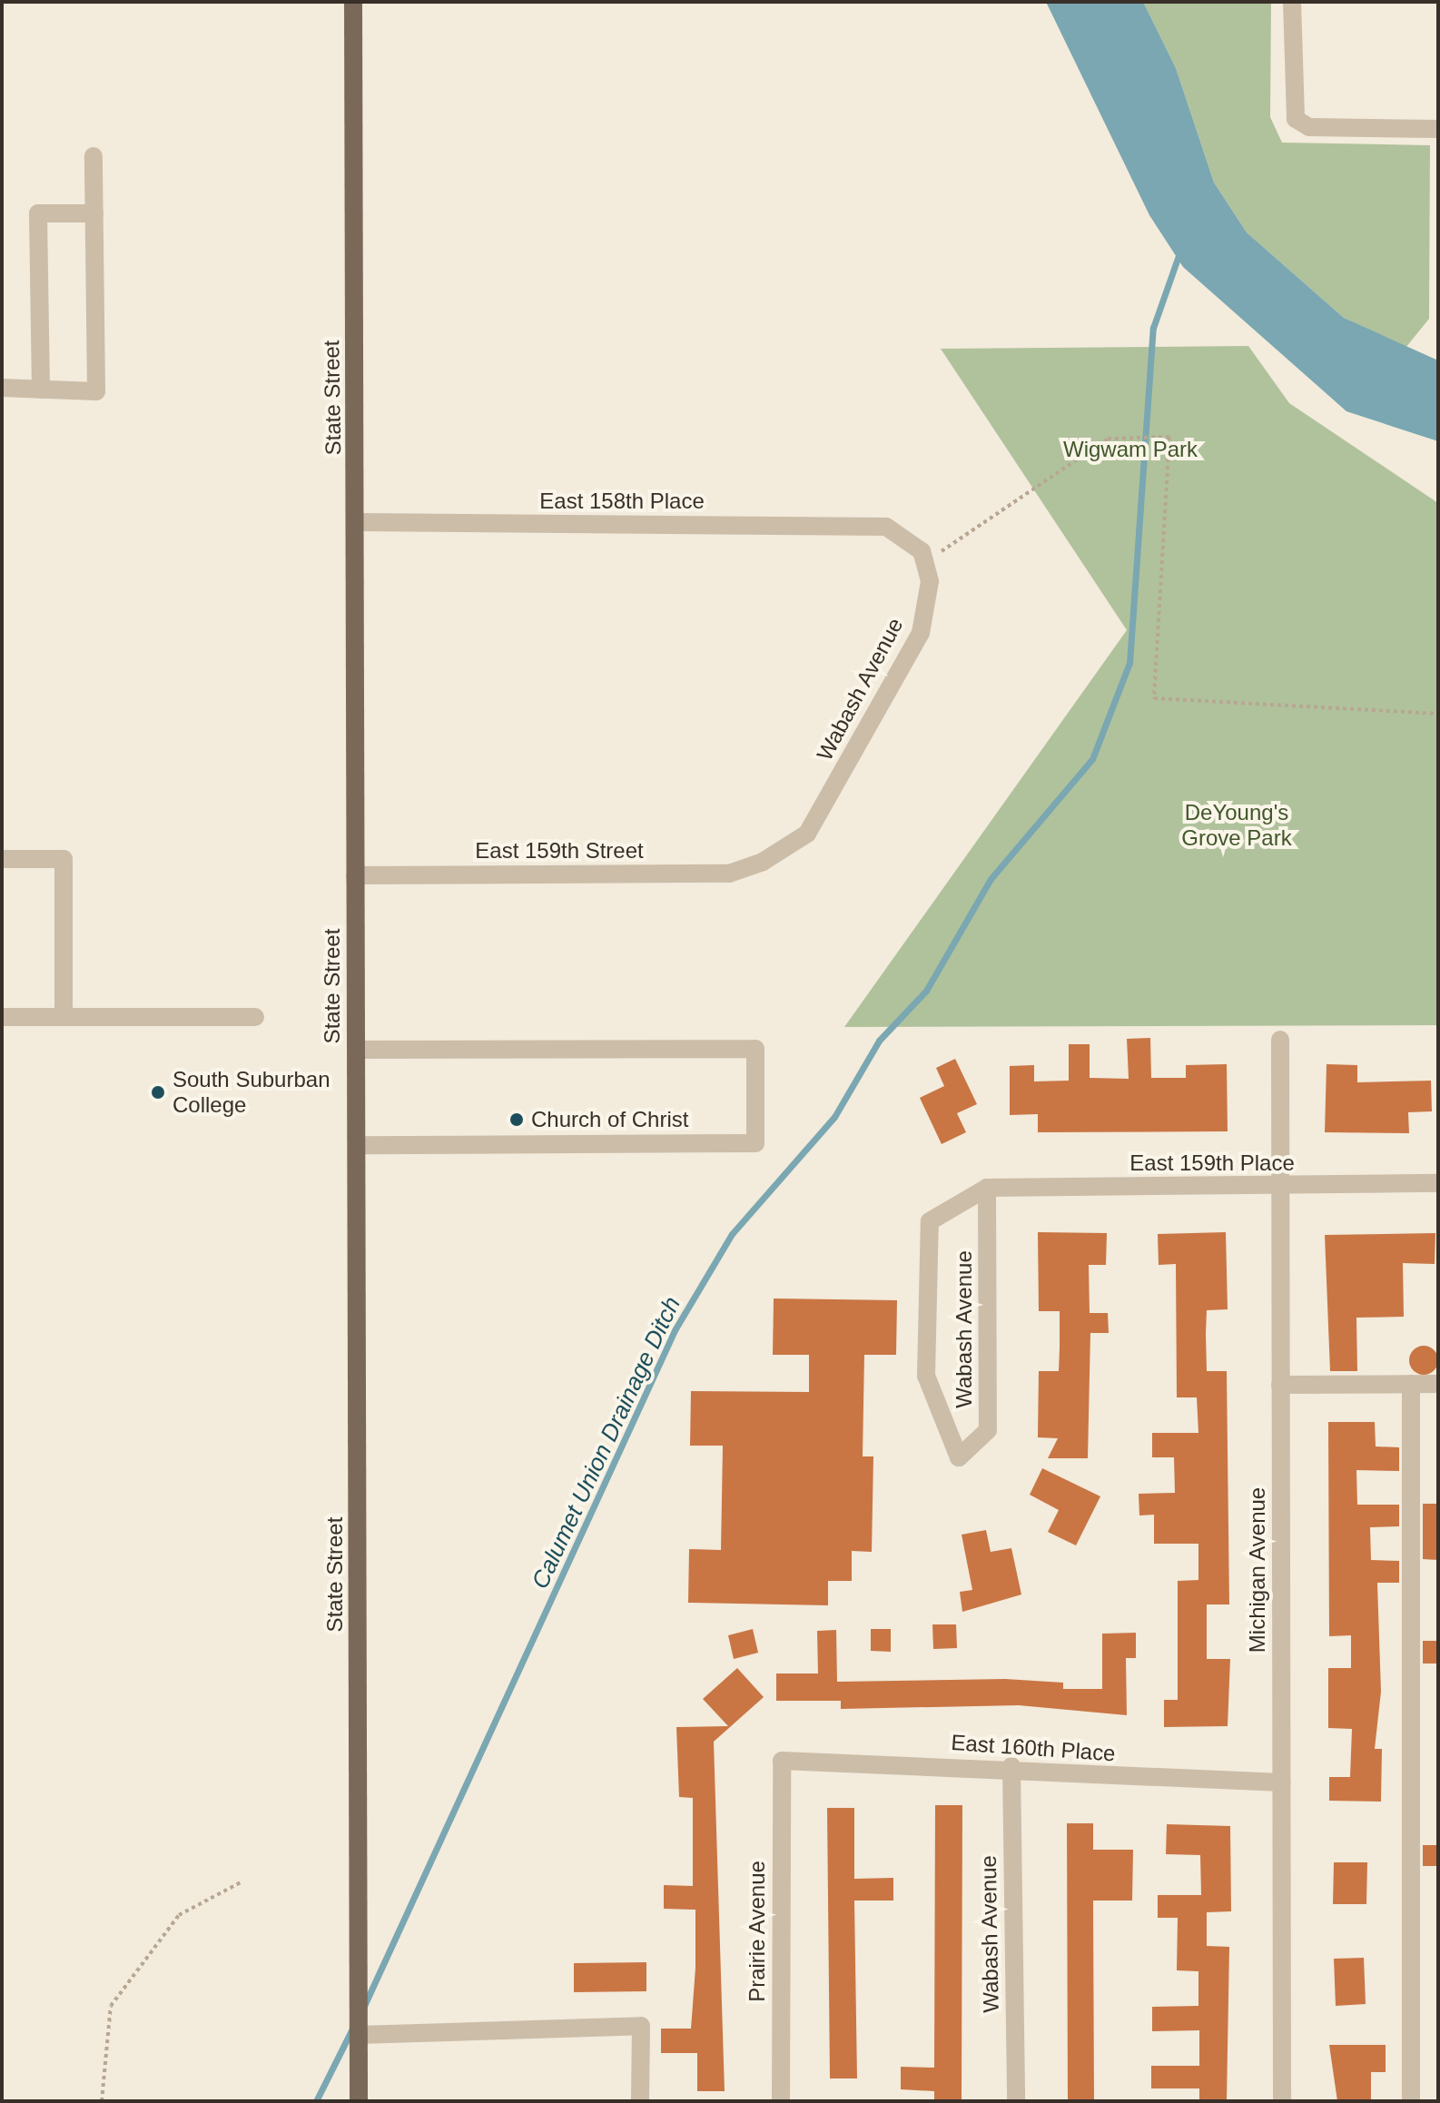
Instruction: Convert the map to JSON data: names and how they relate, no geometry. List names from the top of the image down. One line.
{"streets":{"main road":["State Street"],"street":["East 158th Place","Wabash Avenue","East 159th Street","East 159th Place","Michigan Avenue","East 160th Place","Prairie Avenue"]},"crossings":[["State Street","East 158th Place"],["State Street","East 159th Street"],["East 158th Place","Wabash Avenue"],["Wabash Avenue","East 159th Street"],["Wabash Avenue","East 159th Place"],["Wabash Avenue","East 160th Place"],["East 159th Place","Michigan Avenue"],["Michigan Avenue","East 160th Place"],["East 160th Place","Prairie Avenue"]],"water":["Calumet Union Drainage Ditch"],"parks":["Wigwam Park","DeYoung's Grove Park"],"places":["South Suburban College","Church of Christ"]}
